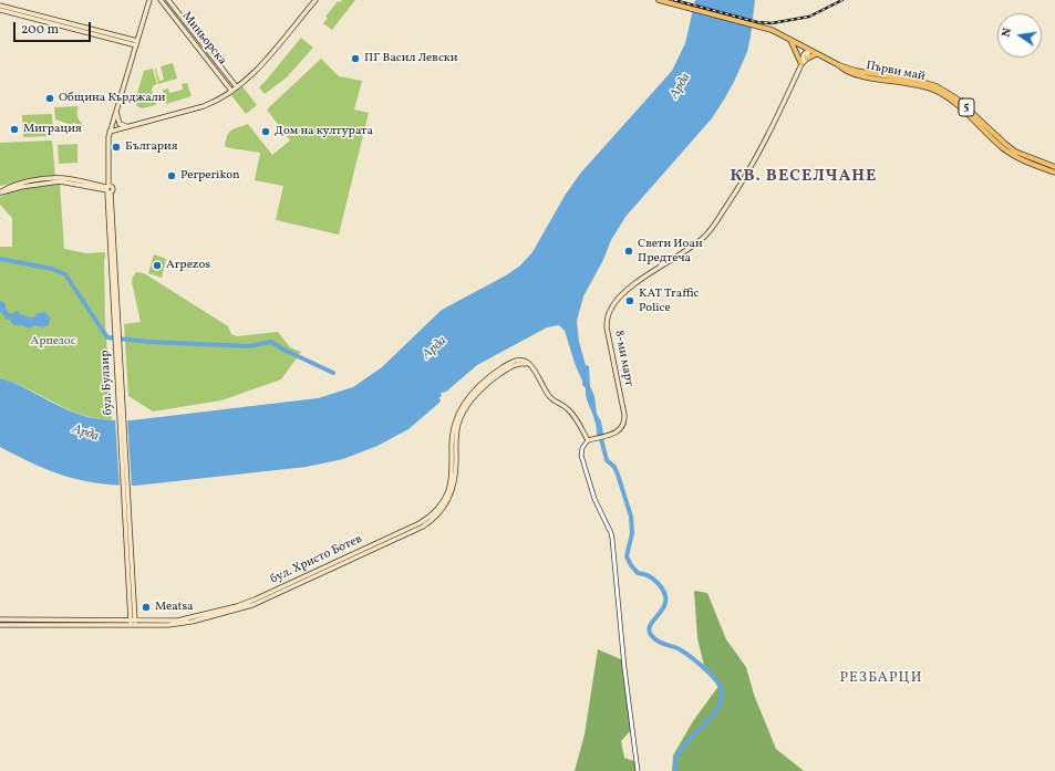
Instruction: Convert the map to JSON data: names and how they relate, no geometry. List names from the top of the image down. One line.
{"streets":{"main road":["Миньорска","Първи май","5","8-ми март","бул. Булаир","бул. Христо Ботев"]},"crossings":[["Първи май","8-ми март"],["8-ми март","бул. Христо Ботев"],["бул. Булаир","бул. Христо Ботев"]],"districts":["КВ. ВЕСЕЛЧАНЕ","РЕЗБАРЦИ"],"water":["Арда"],"parks":["Арпезос"],"places":["ПГ Васил Левски","Община Кърджали","Миграция","Дом на културата","България","Perperikon","Свети Иоан Предтеча","Arpezos","KAT Traffic Police","Meatsa"],"scale_bar":"200 m","north":"left"}
